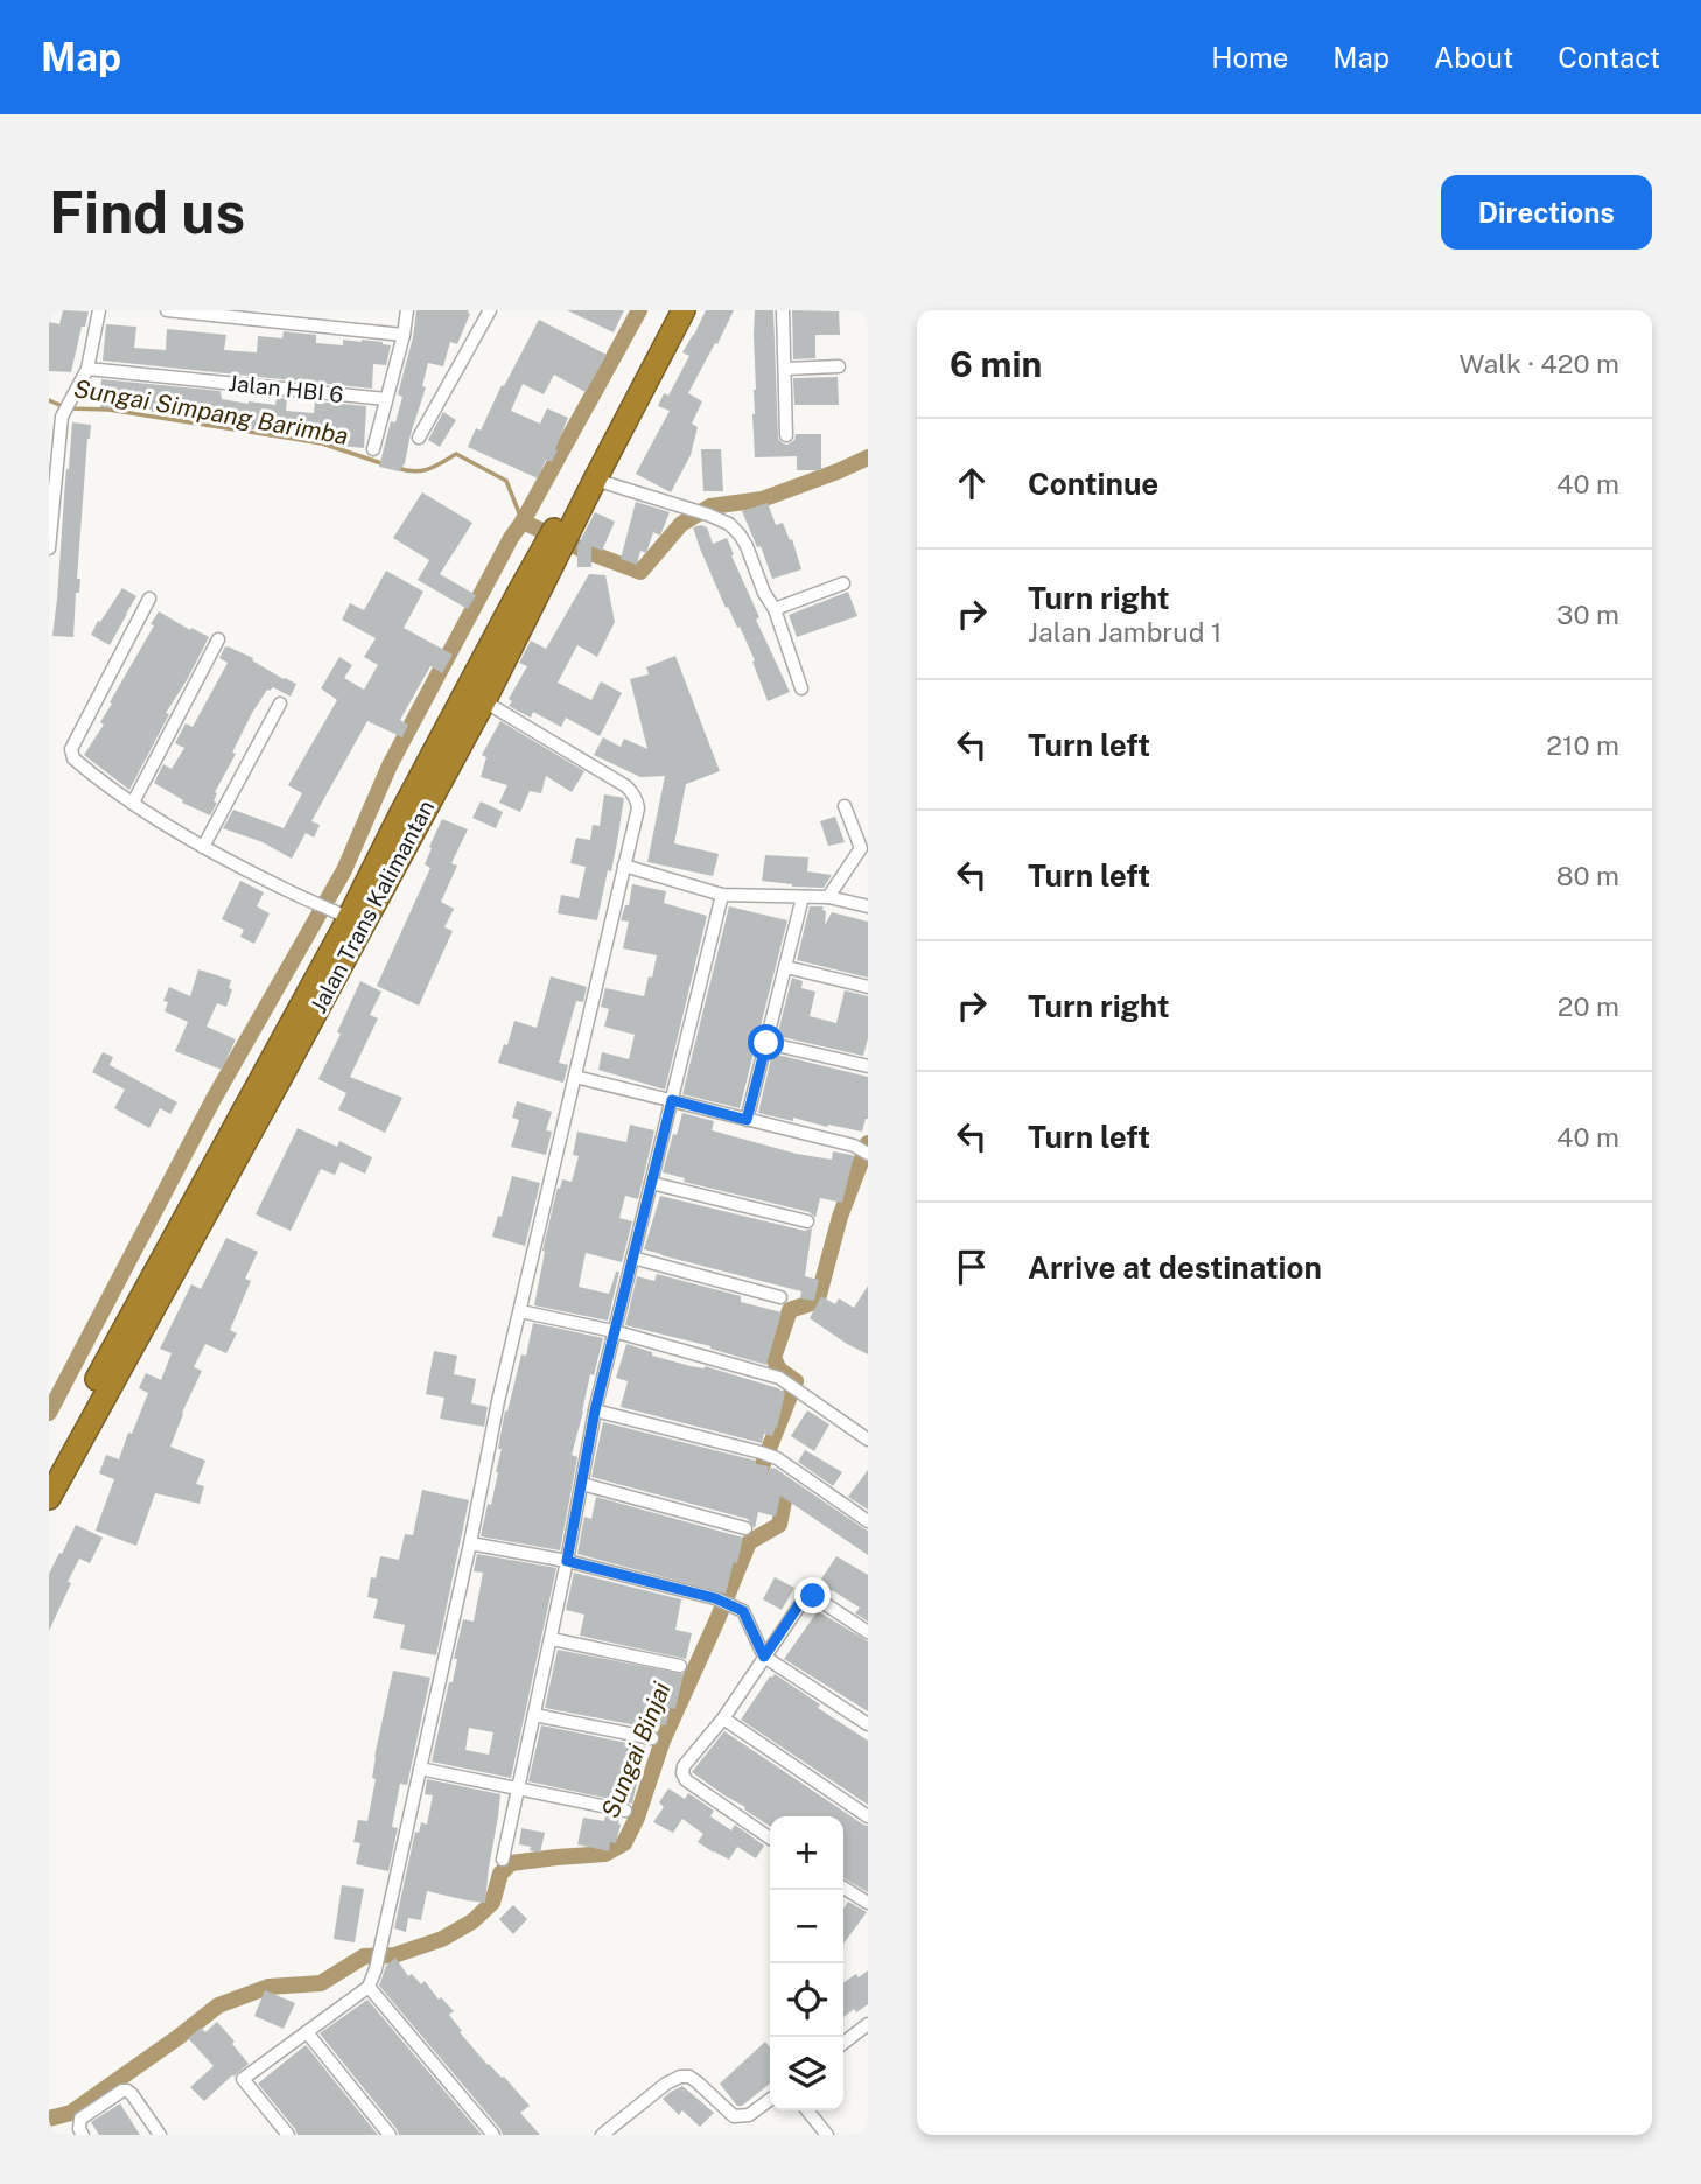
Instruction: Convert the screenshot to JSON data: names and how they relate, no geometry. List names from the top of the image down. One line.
{"streets":{"highway":["Jalan Trans Kalimantan"],"street":["Jalan HBI 6"]},"water":["Sungai Simpang Barimba","Sungai Binjai"],"page":{"header":"Map","nav":["Home","Map","About","Contact"],"buttons":"Directions","title":"Find us","heading":["6 min","Walk · 420 m"],"list":[["Continue","40 m"],["Turn right","Jalan Jambrud 1","30 m"],["Turn left","210 m"],["Turn left","80 m"],["Turn right","20 m"],["Turn left","40 m"],"Arrive at destination"],"map_buttons":["+","−"]}}
